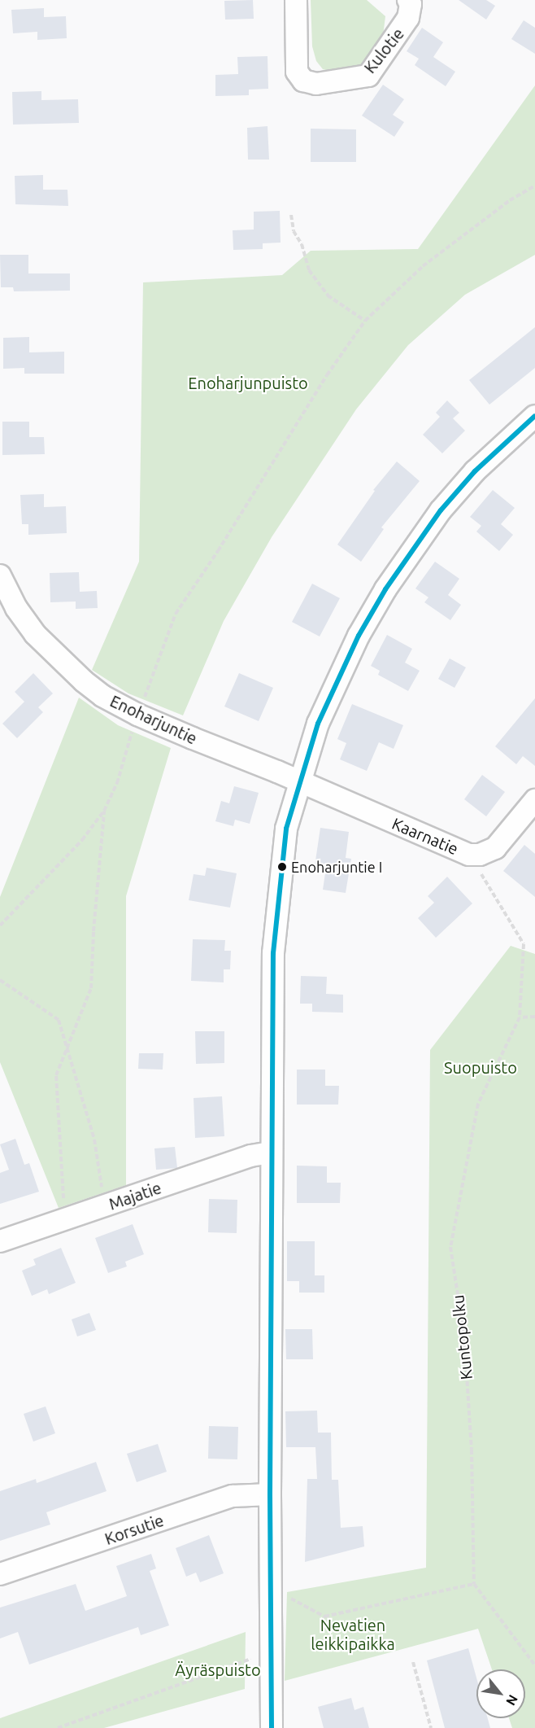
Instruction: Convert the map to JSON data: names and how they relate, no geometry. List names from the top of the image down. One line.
{"streets":{"street":["Kulotie","Enoharjuntie","Kaarnatie","Majatie","Korsutie"],"path":["Kuntopolku"]},"crossings":[["Enoharjuntie","Kaarnatie"]],"parks":["Enoharjunpuisto","Suopuisto","Nevatien leikkipaikka","Äyräspuisto"],"places":["Enoharjuntie I"],"north":"bottom right"}
